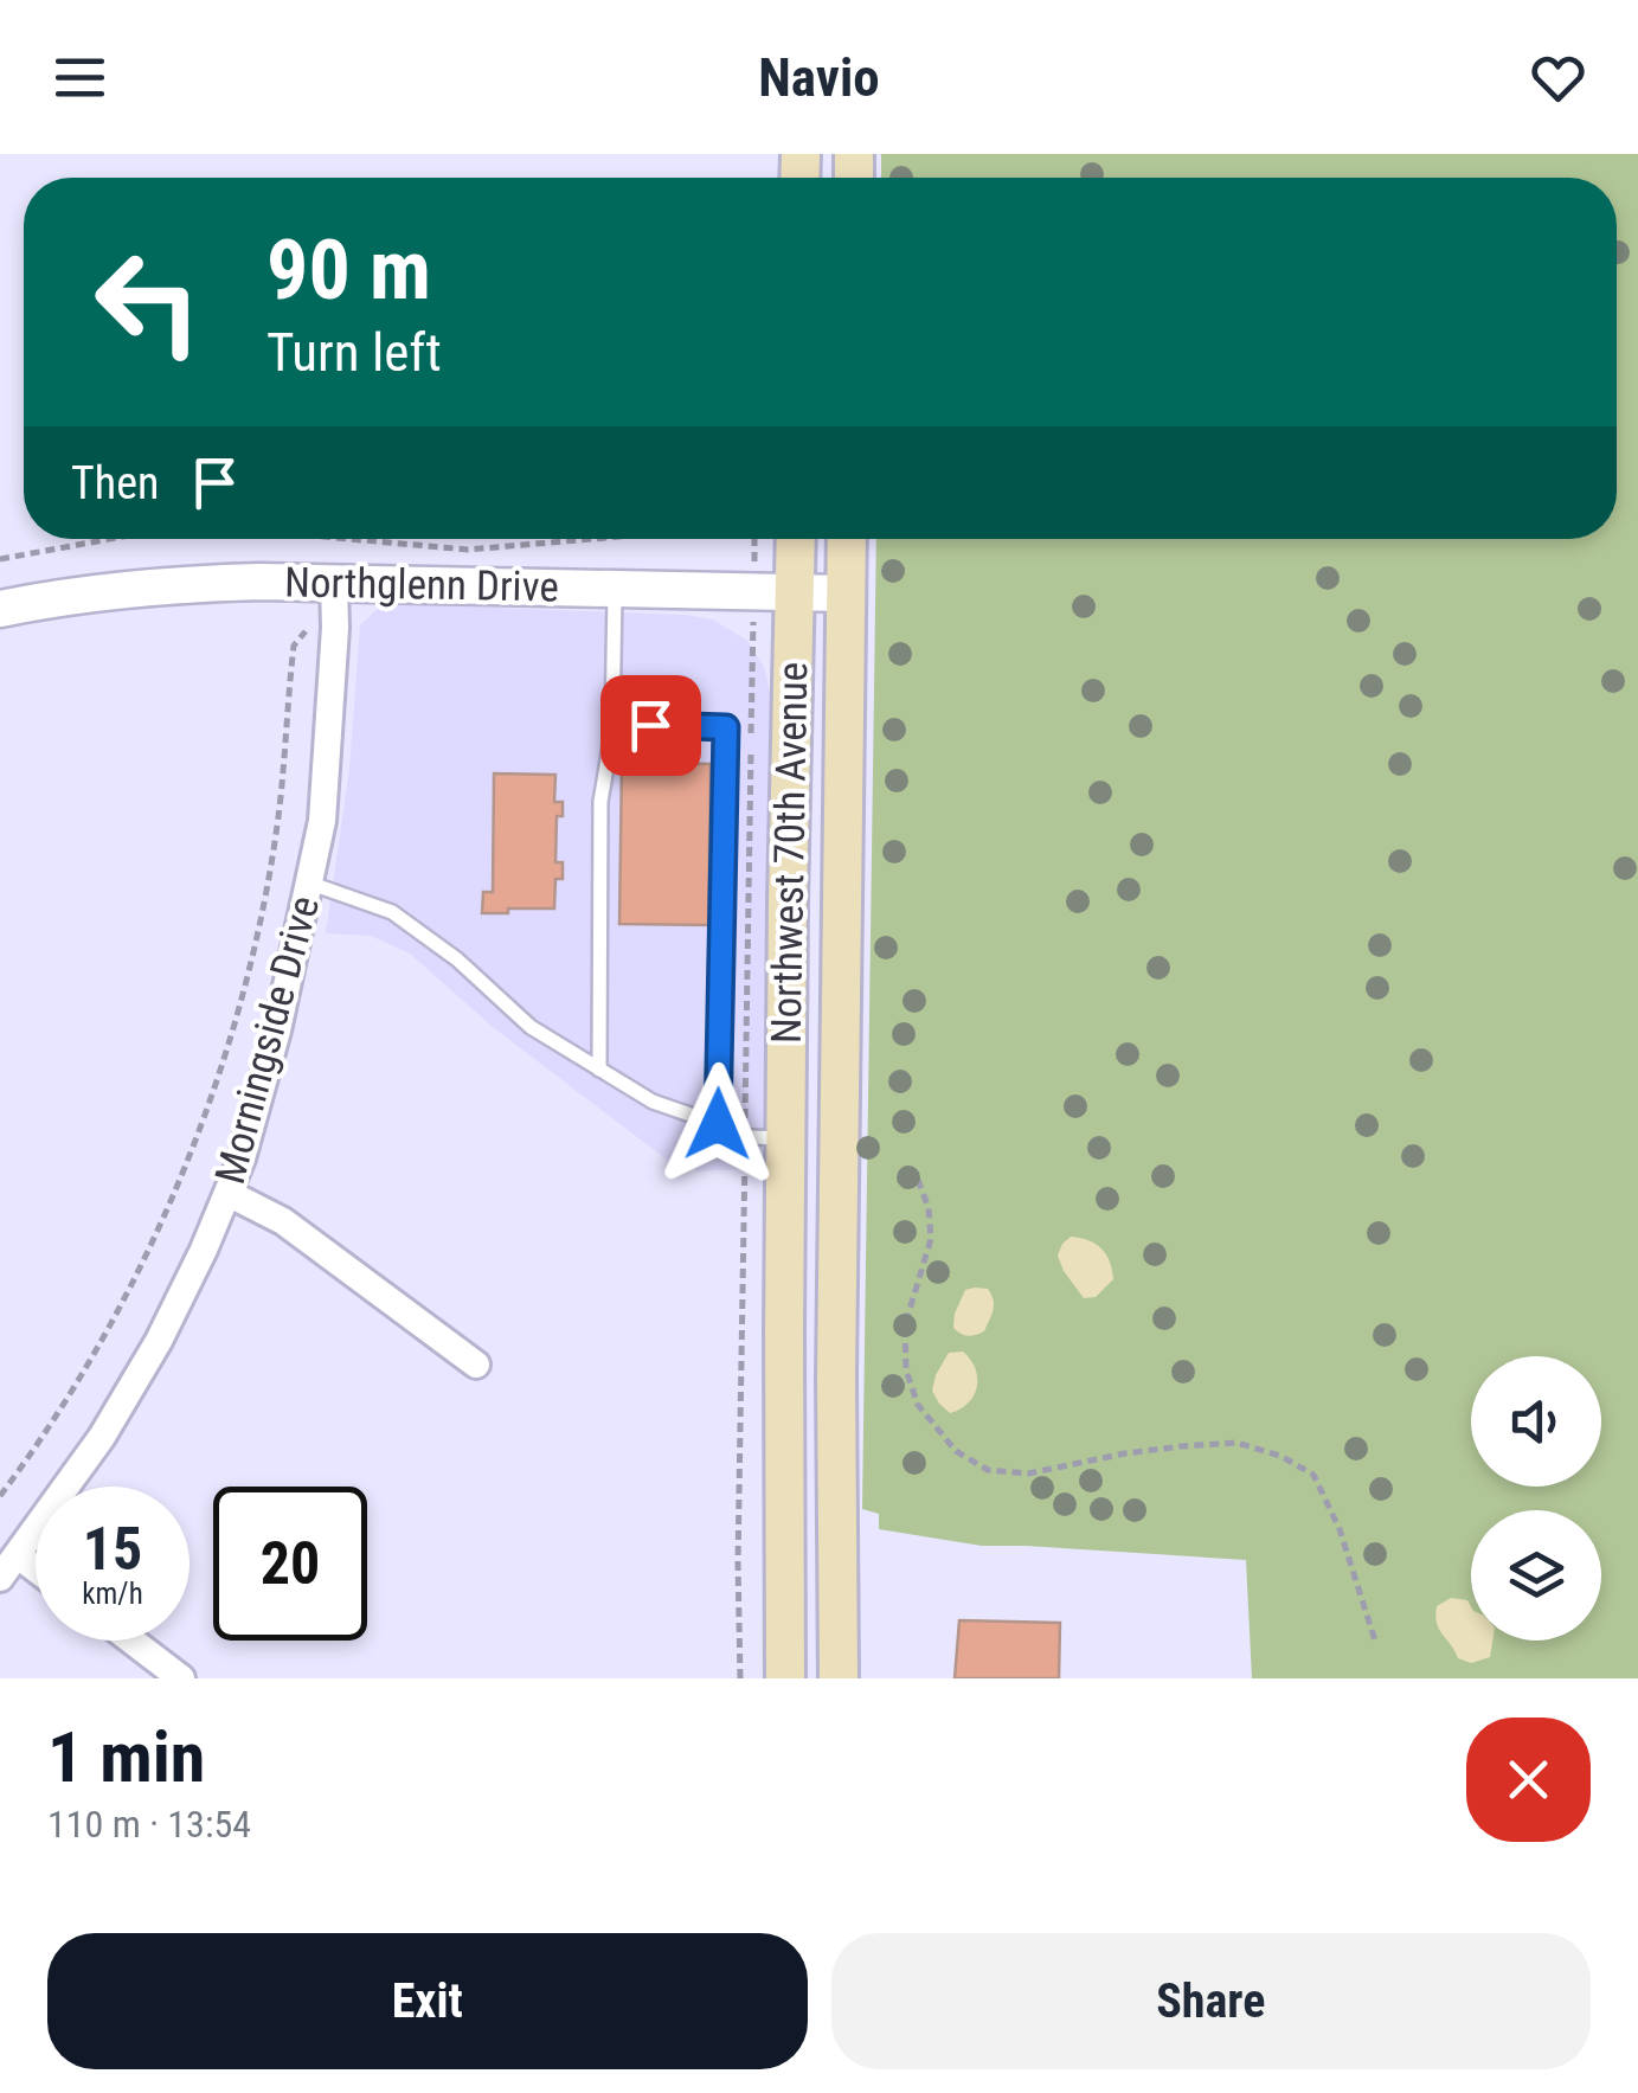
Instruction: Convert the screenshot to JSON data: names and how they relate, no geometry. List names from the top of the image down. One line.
{"streets":{"main road":["Northwest 70th Avenue"],"street":["Northglenn Drive","Morningside Drive"]},"crossings":[["Northglenn Drive","Northwest 70th Avenue"],["Northglenn Drive","Morningside Drive"]],"page":{"header":"Navio","turn":["90 m","Turn left"],"then":"Then","speed":"15 km/h","limit":"20","heading":["1 min","110 m · 13:54"],"buttons":["Exit","Share"]}}
